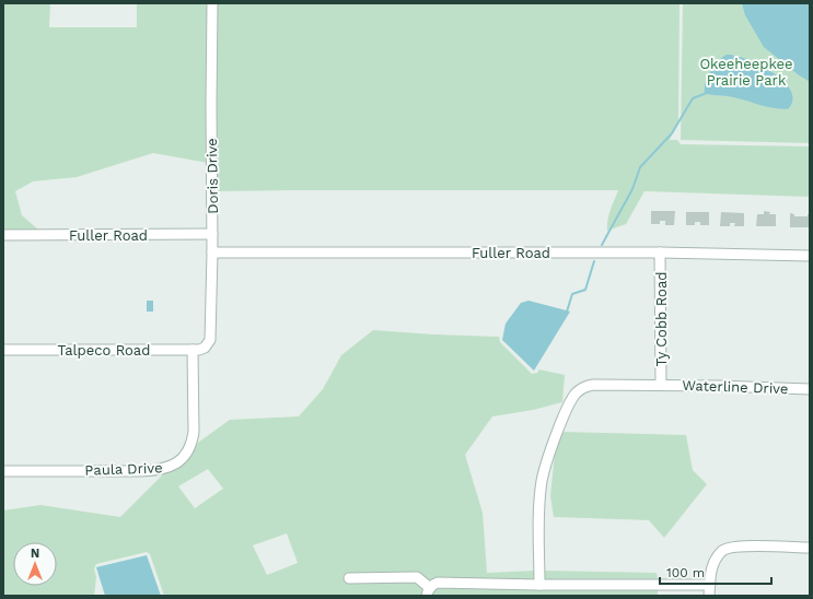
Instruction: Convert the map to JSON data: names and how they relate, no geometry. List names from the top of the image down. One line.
{"streets":{"street":["Doris Drive","Fuller Road","Ty Cobb Road","Talpeco Road","Waterline Drive","Paula Drive"]},"crossings":[["Doris Drive","Fuller Road"],["Doris Drive","Talpeco Road"],["Fuller Road","Ty Cobb Road"],["Ty Cobb Road","Waterline Drive"],["Talpeco Road","Paula Drive"]],"parks":["Okeeheepkee Prairie Park"],"scale_bar":"100 m","north":"top"}
